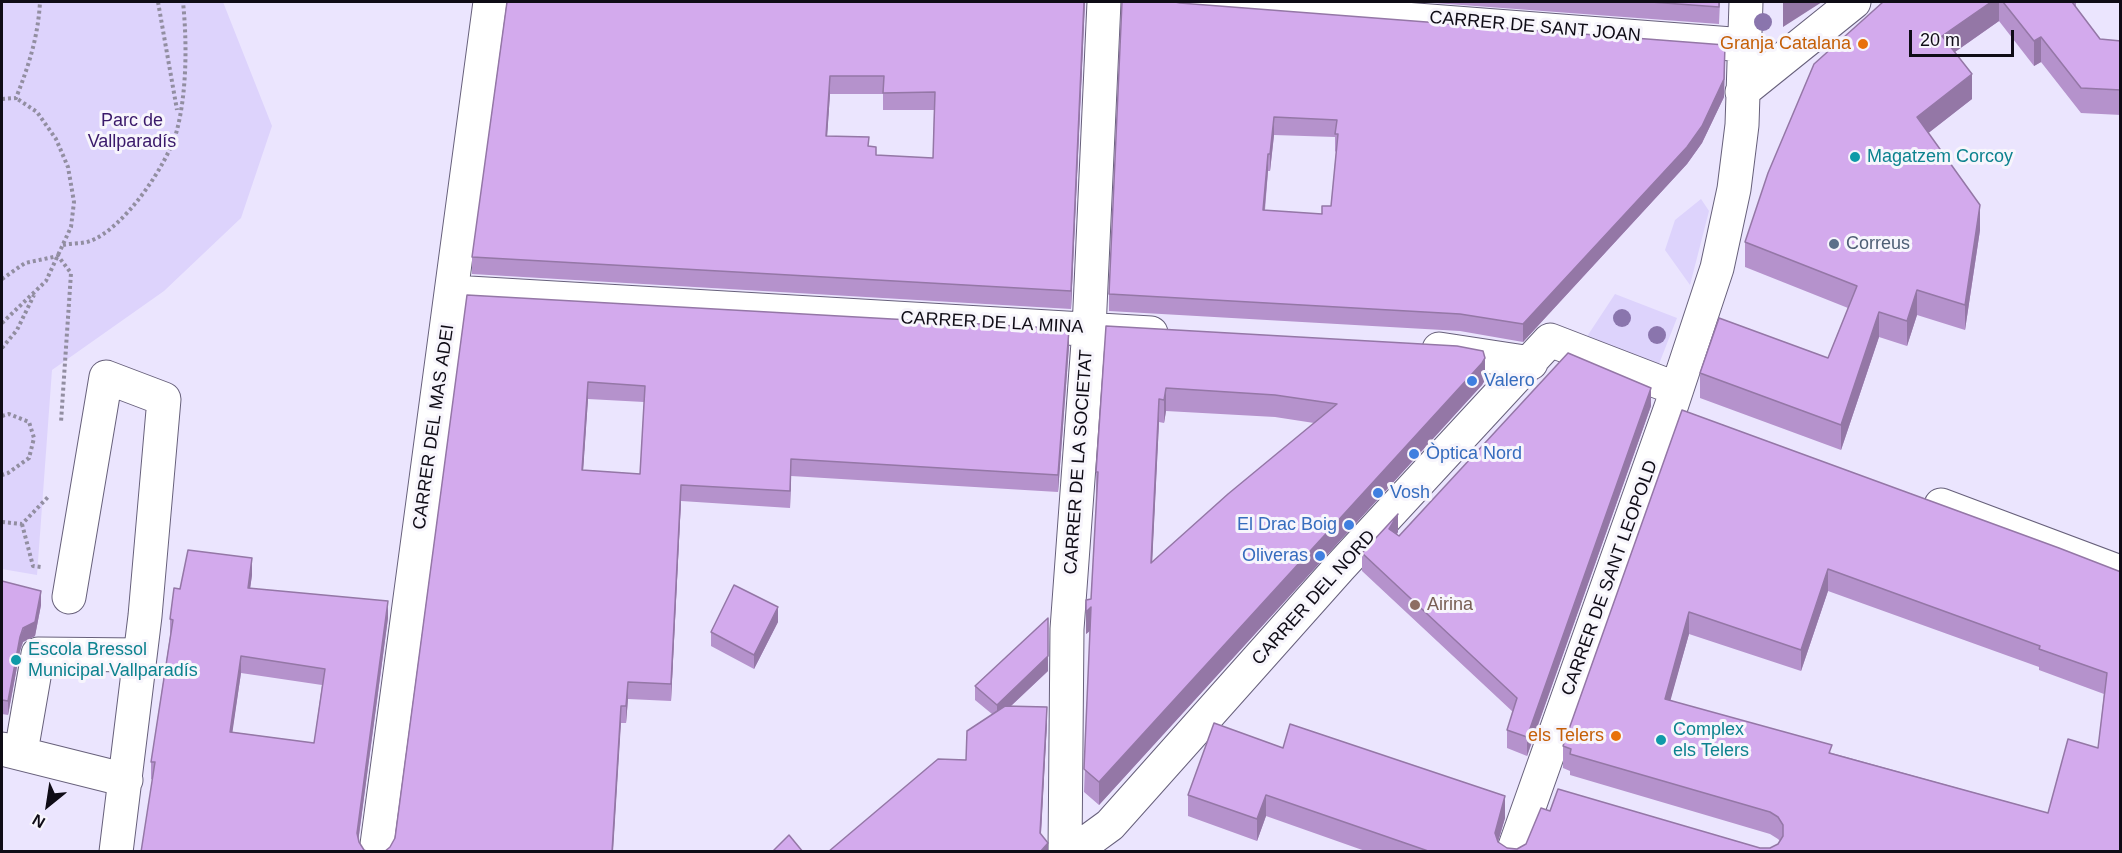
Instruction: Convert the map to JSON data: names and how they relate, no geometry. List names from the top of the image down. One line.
{"streets":{"street":["CARRER DE SANT JOAN","CARRER DE LA MINA","CARRER DEL MAS ADEI","CARRER DE LA SOCIETAT","CARRER DE SANT LEOPOLD","CARRER DEL NORD"]},"crossings":[["CARRER DE SANT JOAN","CARRER DE SANT LEOPOLD"],["CARRER DE LA MINA","CARRER DEL MAS ADEI"],["CARRER DE LA MINA","CARRER DE LA SOCIETAT"]],"parks":["Parc de Vallparadís"],"places":["Granja Catalana","Magatzem Corcoy","Correus","Valero","Òptica Nord","Vosh","El Drac Boig","Oliveras","Airina","Escola Bressol Municipal Vallparadís","els Telers","Complex els Telers"],"scale_bar":"20 m","north":"bottom left"}
